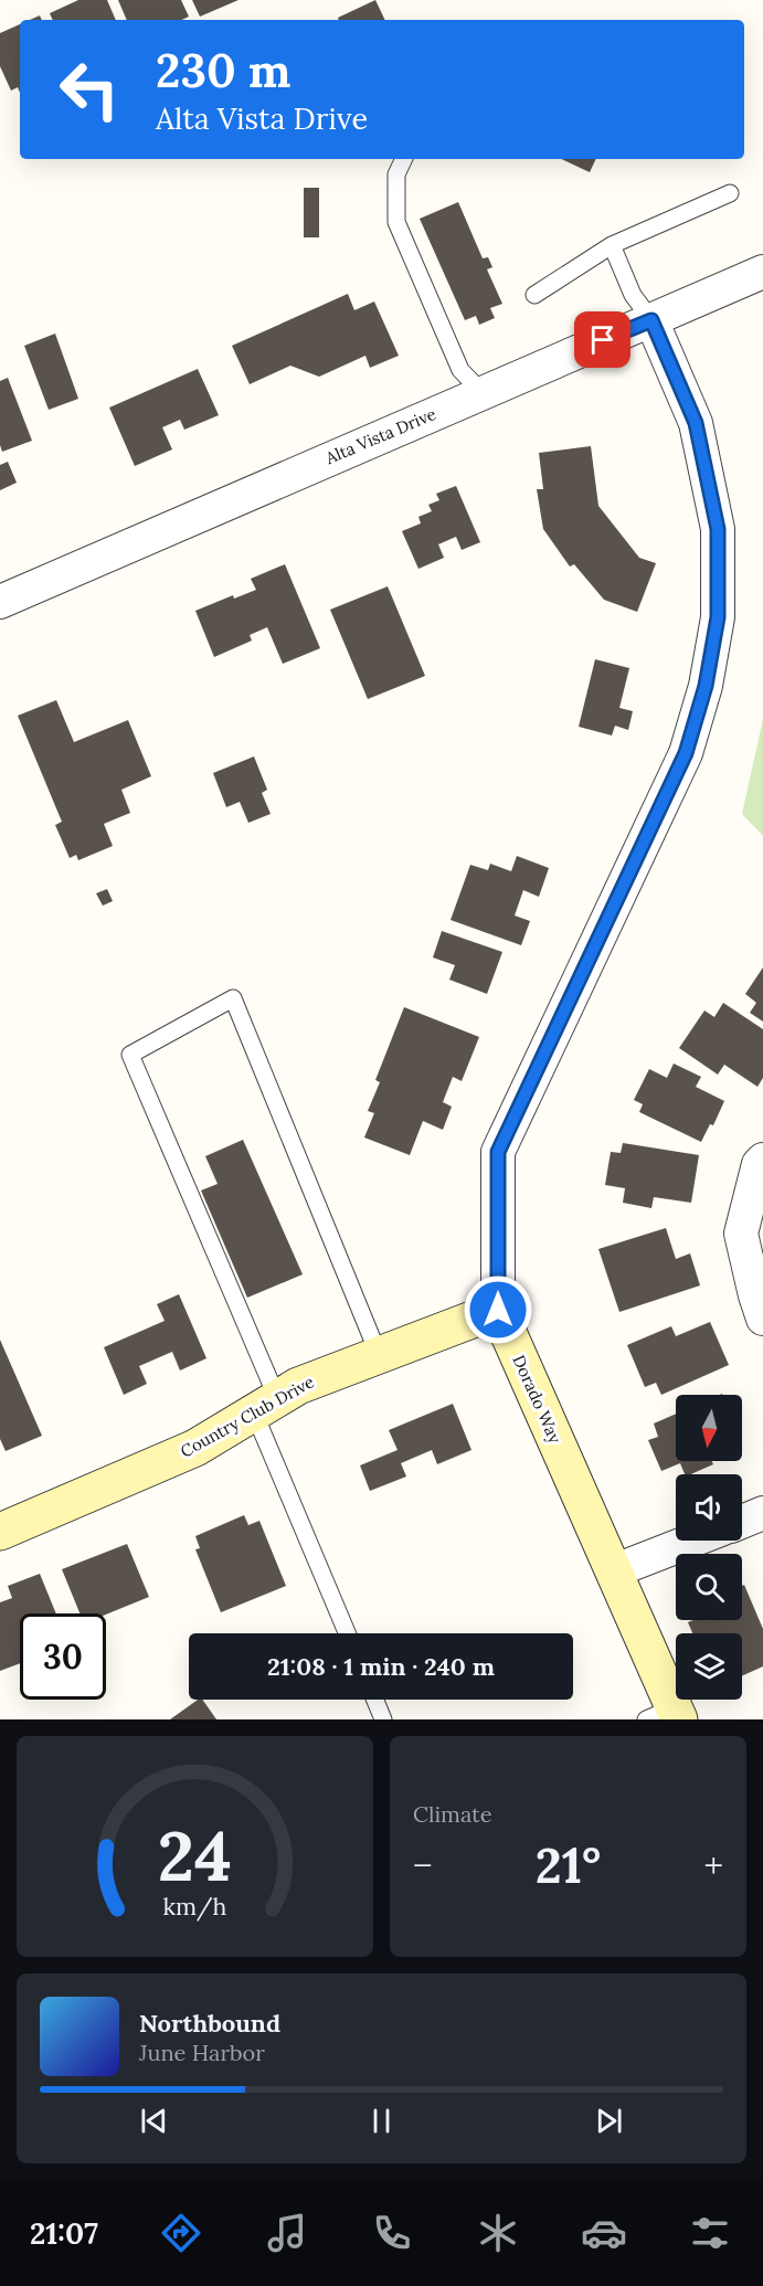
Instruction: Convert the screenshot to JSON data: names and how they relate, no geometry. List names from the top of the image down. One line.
{"streets":{"street":["Alta Vista Drive","Dorado Way","Country Club Drive"]},"crossings":[["Alta Vista Drive","Dorado Way"],["Dorado Way","Country Club Drive"]],"north":"bottom","page":{"turn":["230 m","Alta Vista Drive"],"limit":"30","trip":"21:08 · 1 min · 240 m","tile":"Climate","heat":["−","21°","+"],"song":["Northbound","June Harbor"],"tabs":"21:07","gauge":["24","km/h"]}}
